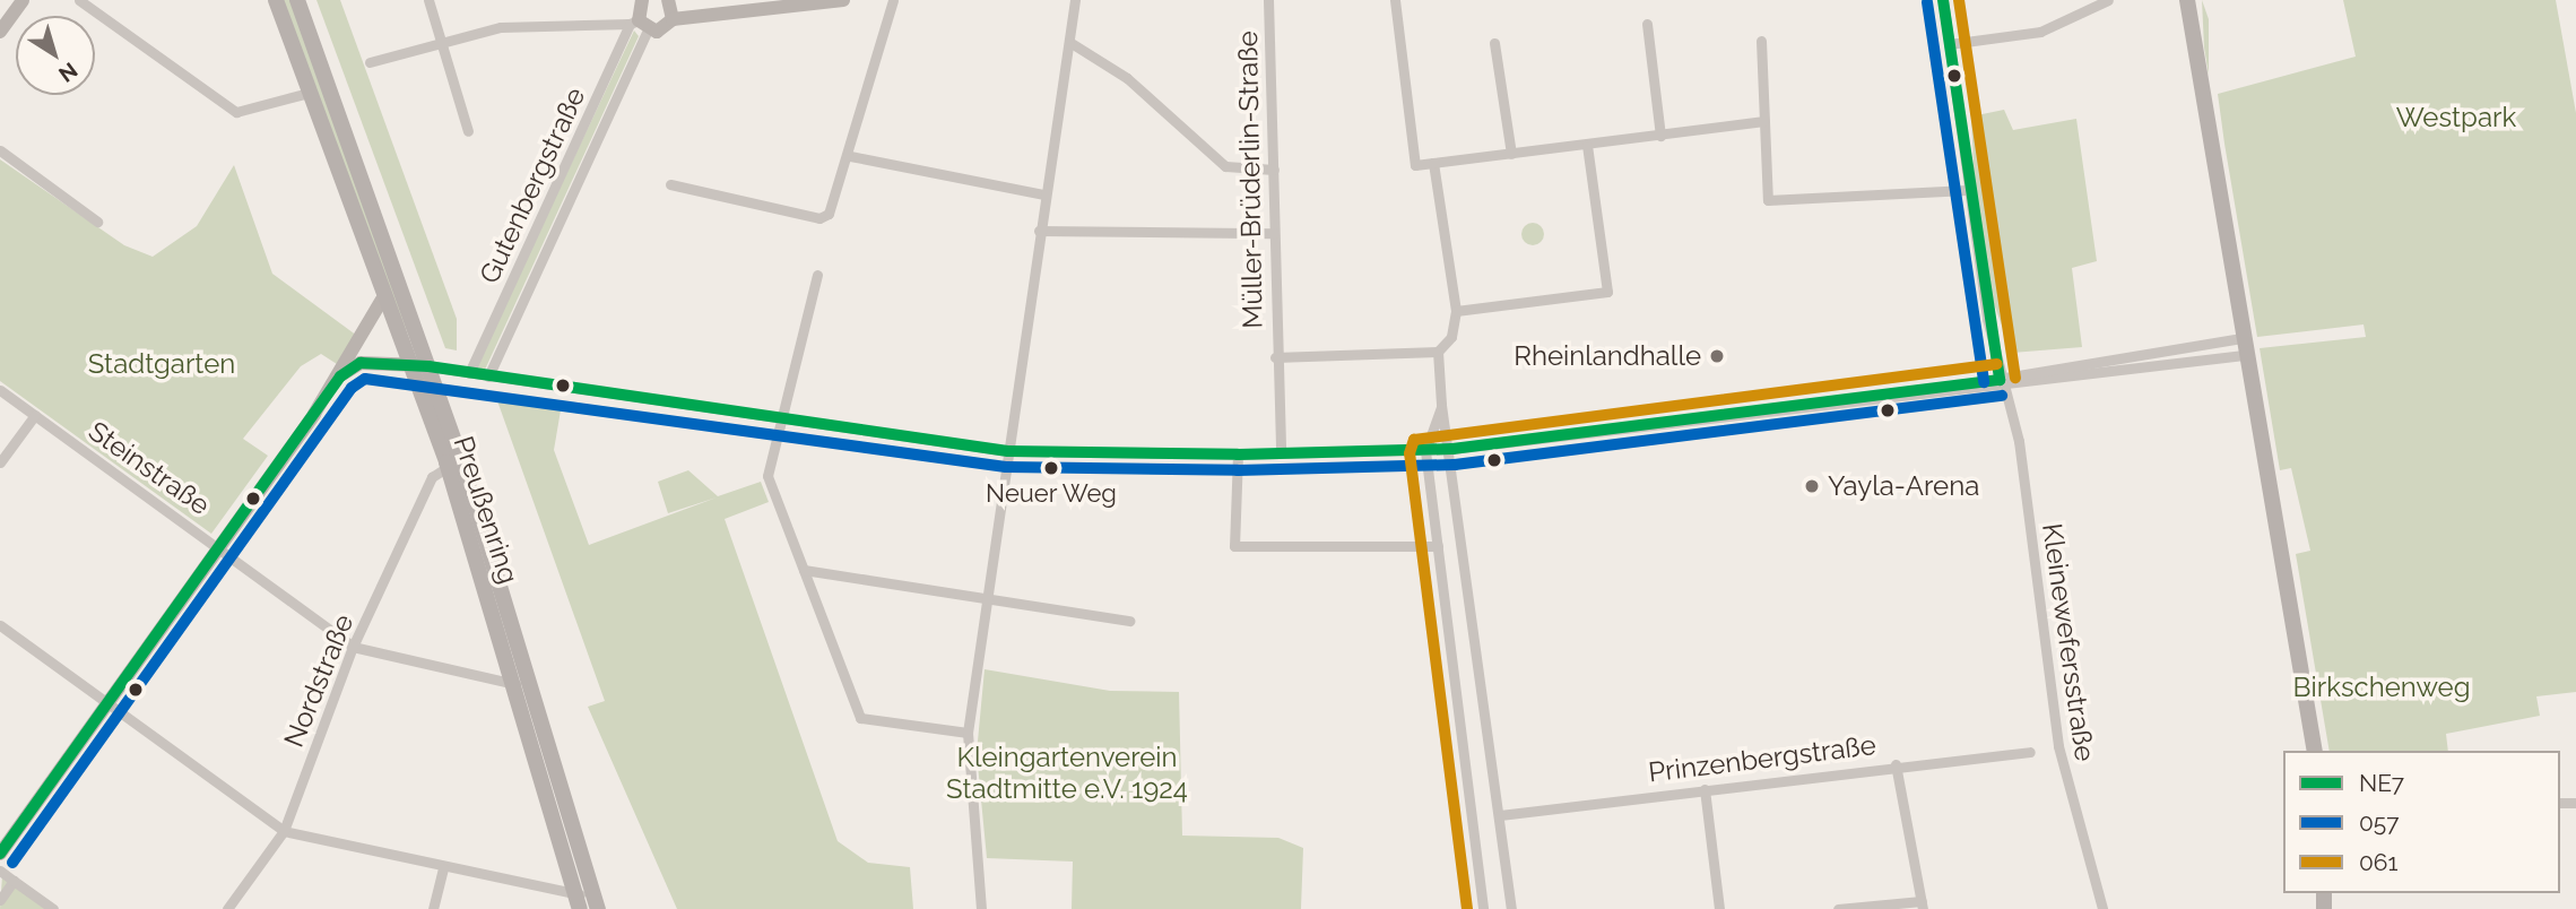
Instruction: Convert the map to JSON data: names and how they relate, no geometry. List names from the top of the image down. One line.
{"streets":{"main road":["Preußenring"],"street":["Müller-Brüderlin-Straße","Gutenbergstraße","Steinstraße","Kleinewefersstraße","Nordstraße","Prinzenbergstraße"]},"crossings":[["Steinstraße","Preußenring"],["Steinstraße","Nordstraße"],["Preußenring","Nordstraße"]],"parks":["Westpark","Stadtgarten","Birkschenweg","Kleingartenverein Stadtmitte e.V. 1924"],"places":["Rheinlandhalle","Neuer Weg","Yayla-Arena"],"lines":["transit line NE7","transit line 061","transit line 057"],"legend":["NE7","057","061"],"north":"bottom right"}
